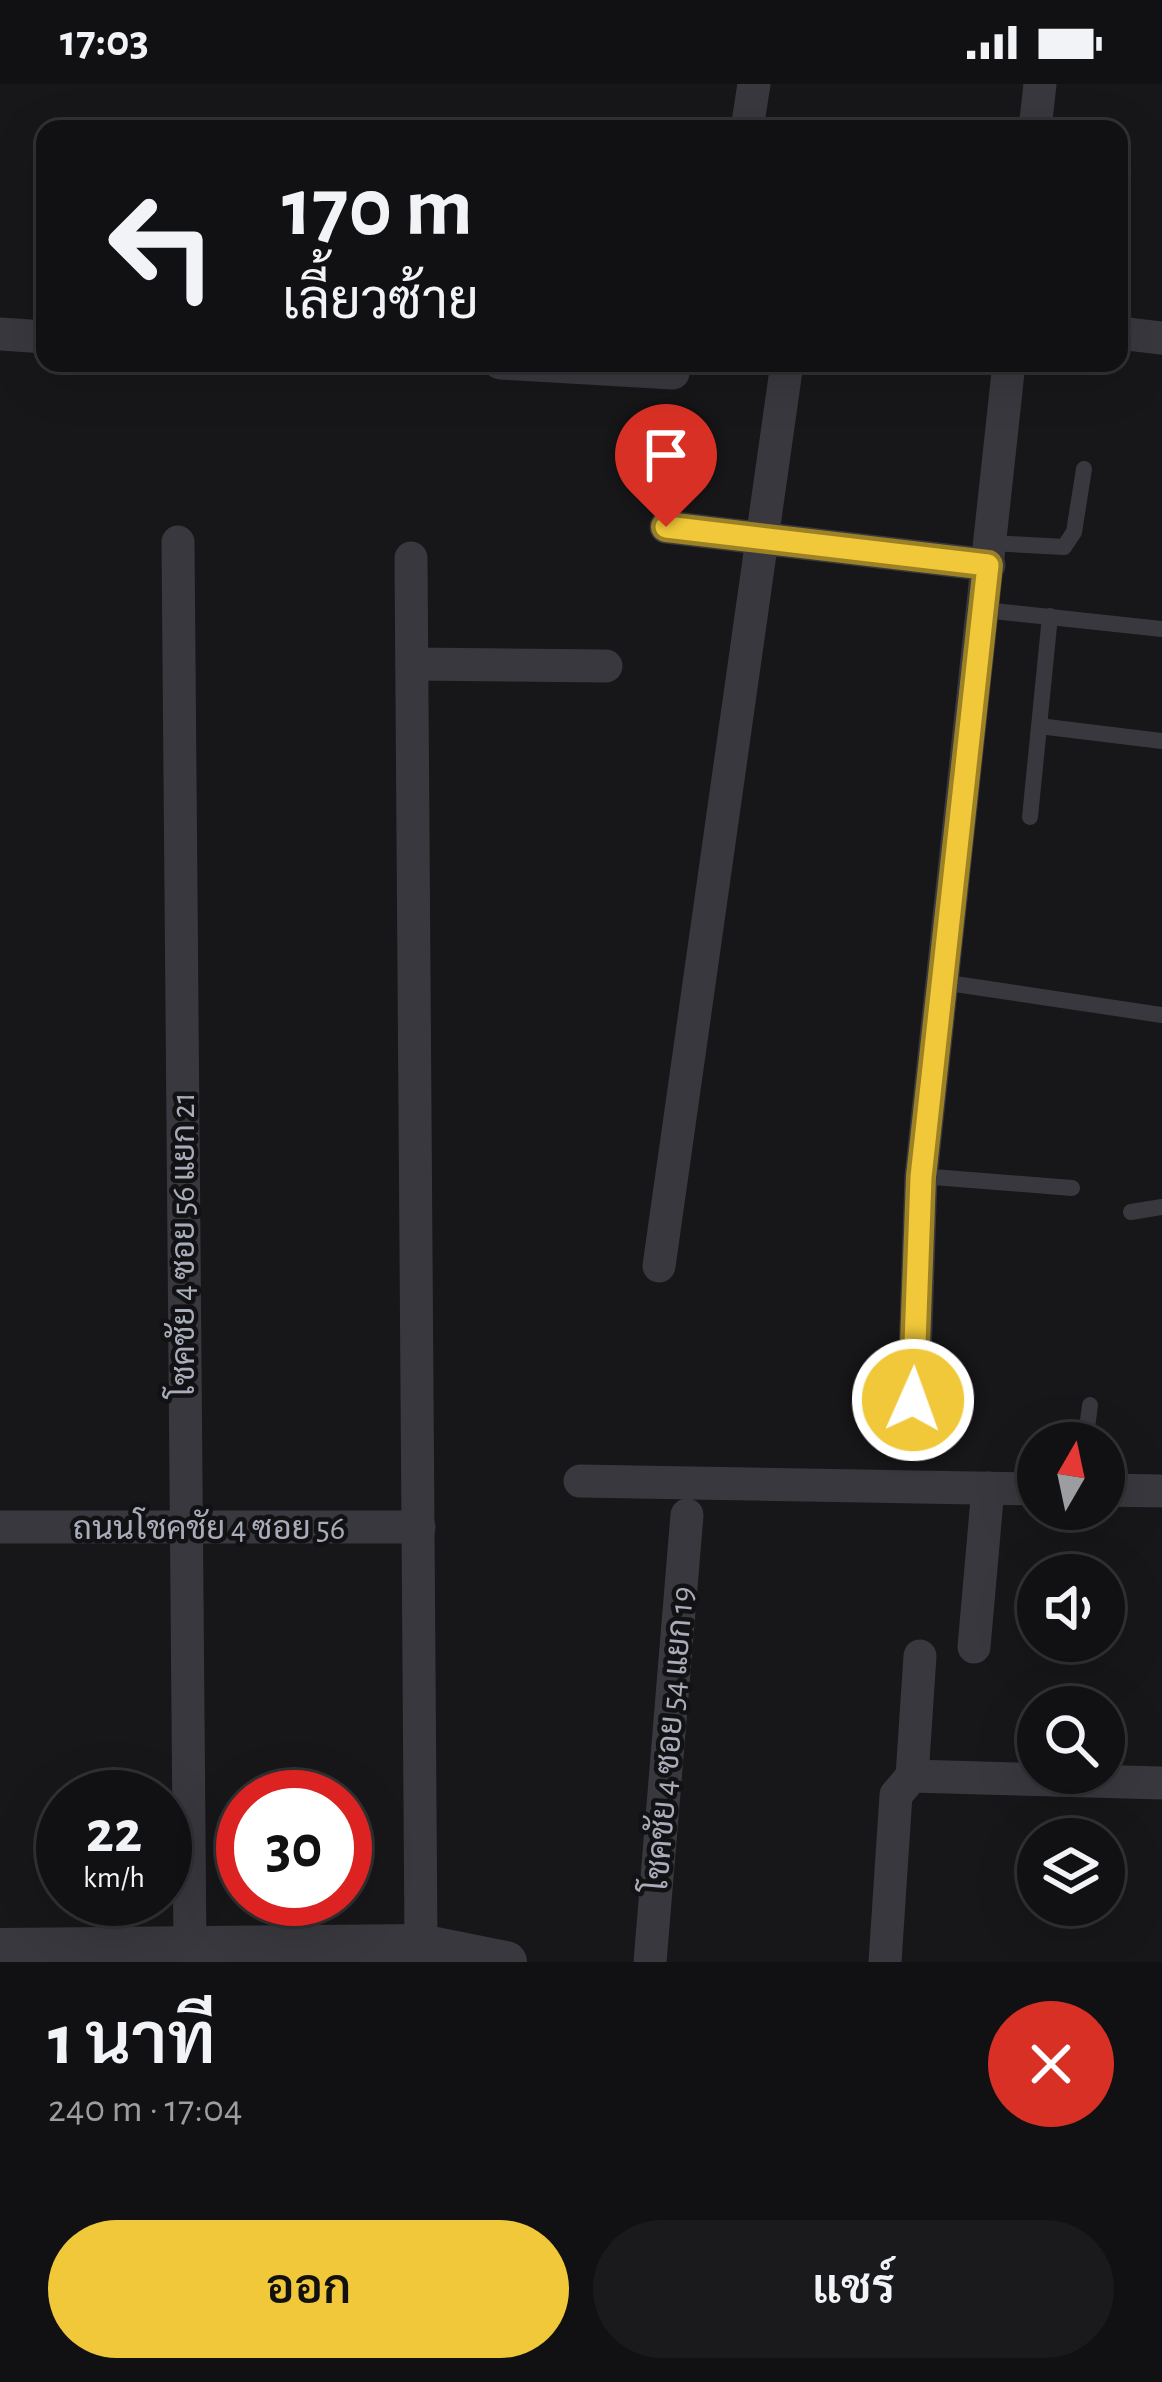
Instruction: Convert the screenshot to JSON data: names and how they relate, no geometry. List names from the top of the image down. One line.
{"streets":{"street":["โชคชัย 4 ซอย 56 แยก 21","ถนนโชคชัย 4 ซอย 56","โชคชัย 4 ซอย 54 แยก 19"]},"crossings":[["โชคชัย 4 ซอย 56 แยก 21","ถนนโชคชัย 4 ซอย 56"]],"north":"top","page":{"status":"17:03","turn":["170 m","เลี้ยวซ้าย"],"speed":"22 km/h","limit":"30","heading":["1 นาที","240 m · 17:04"],"buttons":["ออก","แชร์"]}}
